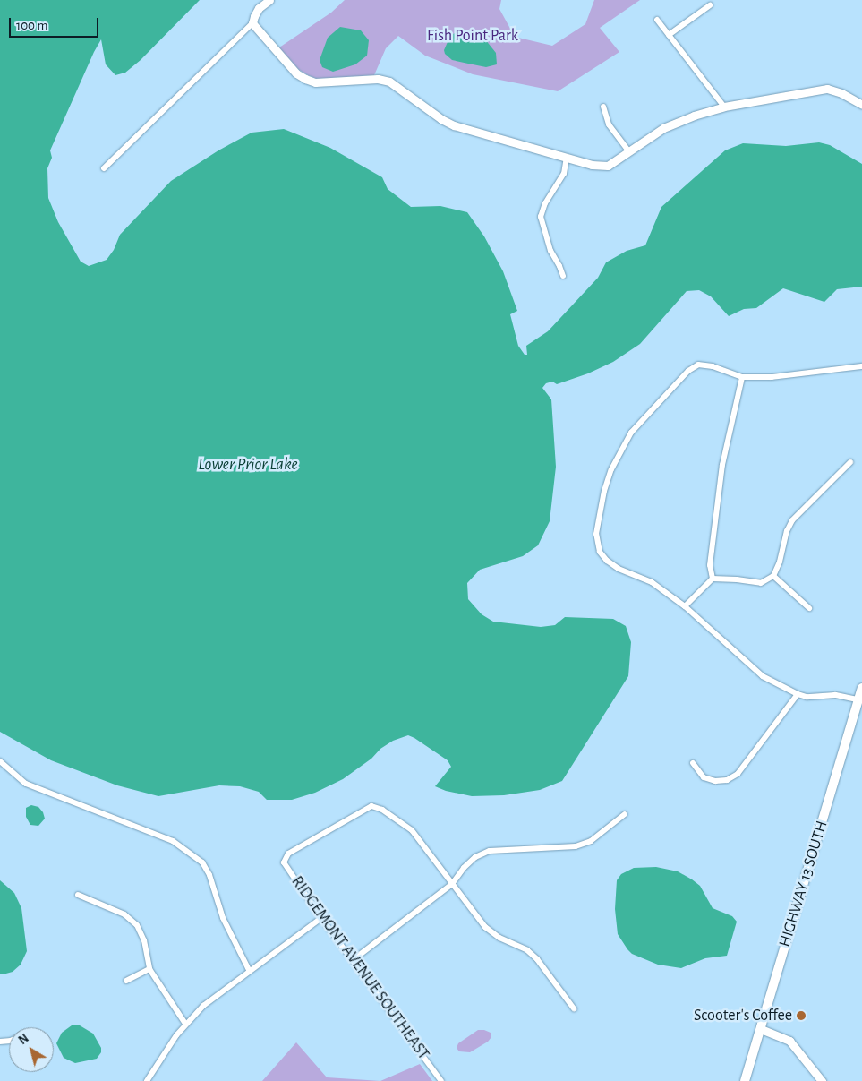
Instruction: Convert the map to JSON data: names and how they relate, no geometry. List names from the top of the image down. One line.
{"streets":{"main road":["HIGHWAY 13 SOUTH"],"street":["RIDGEMONT AVENUE SOUTHEAST"]},"water":["Lower Prior Lake"],"parks":["Fish Point Park"],"places":["Scooter's Coffee"],"scale_bar":"100 m","north":"top left"}
